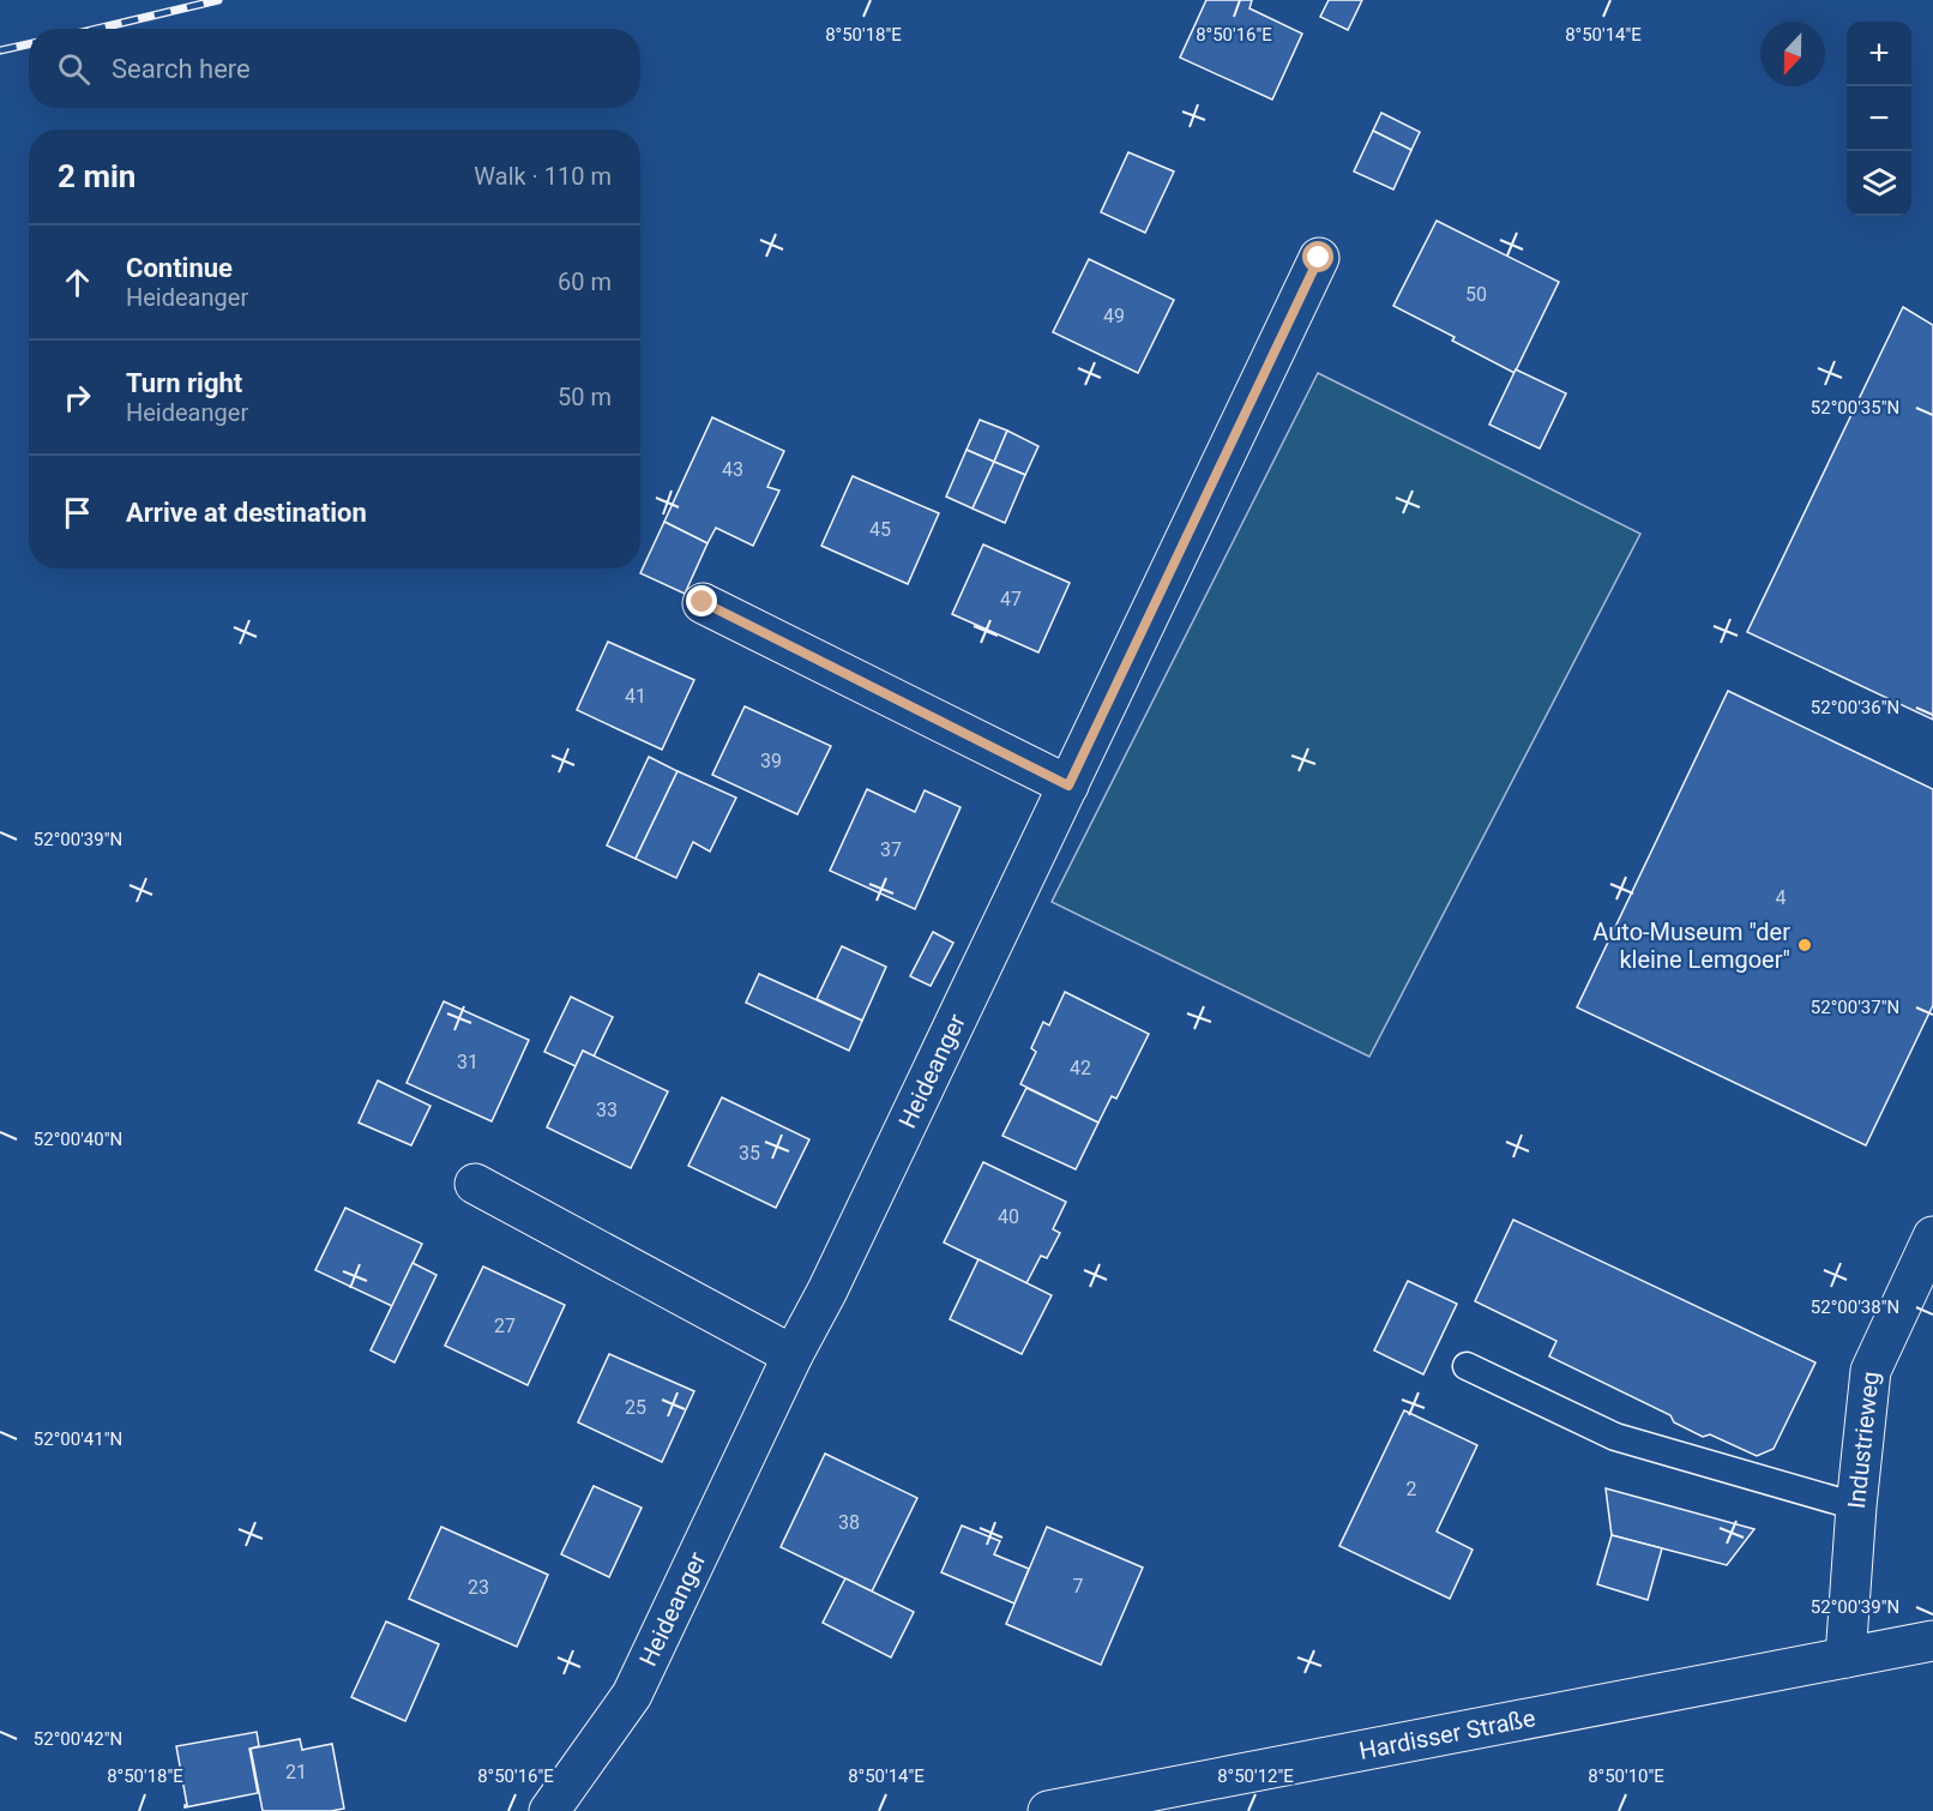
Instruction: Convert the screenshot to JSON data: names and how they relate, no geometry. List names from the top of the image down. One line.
{"streets":{"street":["Heideanger","Industrieweg","Hardisser Straße"]},"crossings":[["Industrieweg","Hardisser Straße"]],"places":["Auto-Museum \"der kleine Lemgoer\""],"house_numbers":["50","49","43","45","47","41","39","37","4","31","42","33","35","40","27","25","2","38","7","23","21"],"north":"bottom","page":{"map_buttons":["+","−"],"search":"Search here","heading":["2 min","Walk · 110 m"],"list":[["Continue","Heideanger","60 m"],["Turn right","Heideanger","50 m"],"Arrive at destination"]},"coordinates":["8°50'18\"E","8°50'14\"E","8°50'16\"E","52°00'35\"N","52°00'36\"N","52°00'39\"N","52°00'37\"N","52°00'40\"N","52°00'38\"N","52°00'41\"N","52°00'42\"N","8°50'12\"E","8°50'10\"E"]}
